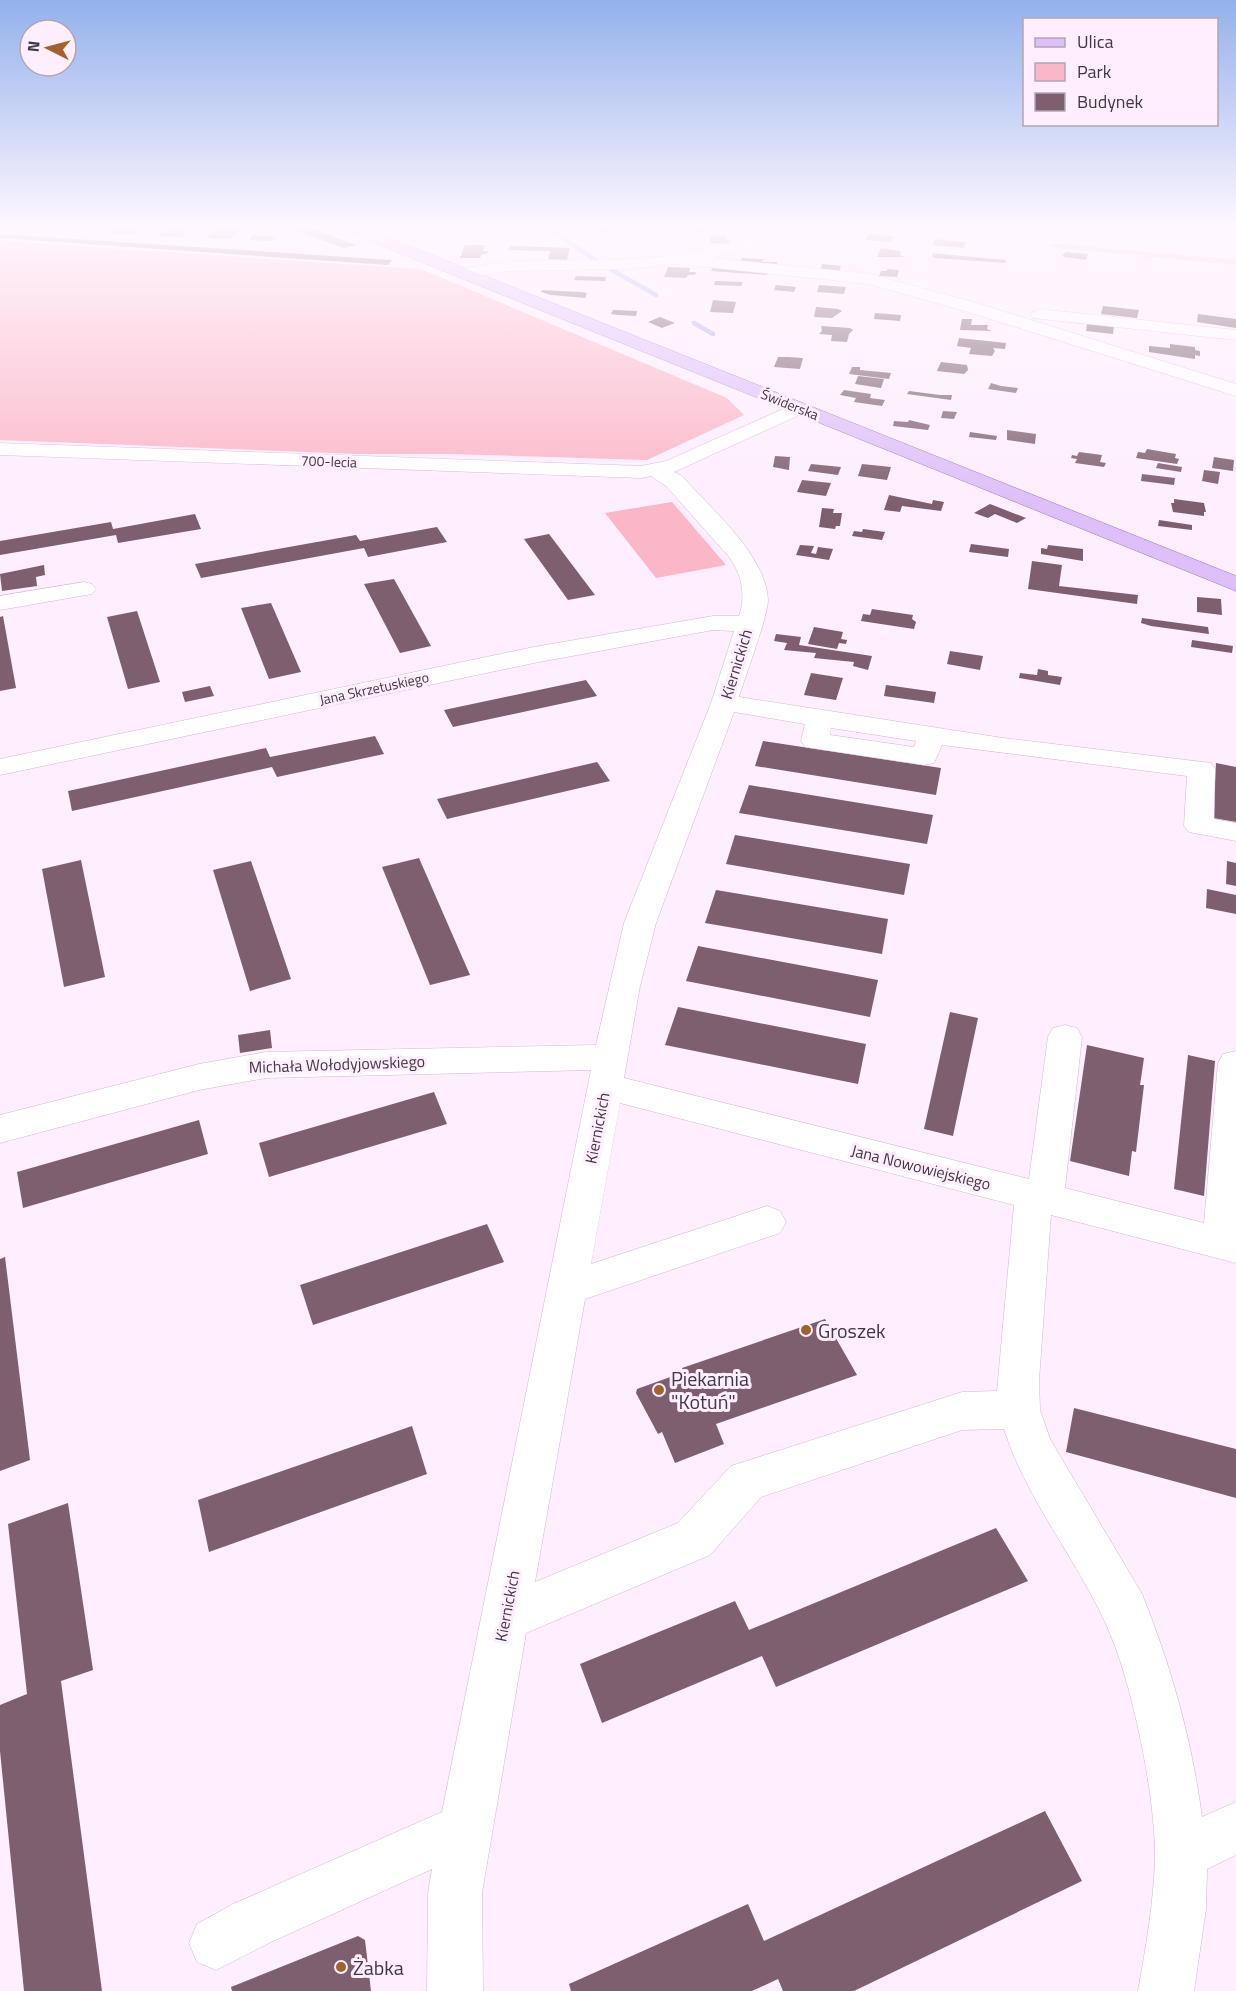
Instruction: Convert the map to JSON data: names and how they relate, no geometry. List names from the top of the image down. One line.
{"streets":{"main road":["Świderska"],"street":["700-lecia","Kiernickich","Jana Skrzetuskiego","Michała Wołodyjowskiego","Jana Nowowiejskiego"]},"crossings":[["700-lecia","Kiernickich"],["Kiernickich","Jana Skrzetuskiego"],["Kiernickich","Michała Wołodyjowskiego"],["Kiernickich","Jana Nowowiejskiego"],["Michała Wołodyjowskiego","Jana Nowowiejskiego"]],"places":["Groszek","Piekarnia \"Kotuń\"","Żabka"],"legend":["Ulica","Park","Budynek"],"north":"left"}
